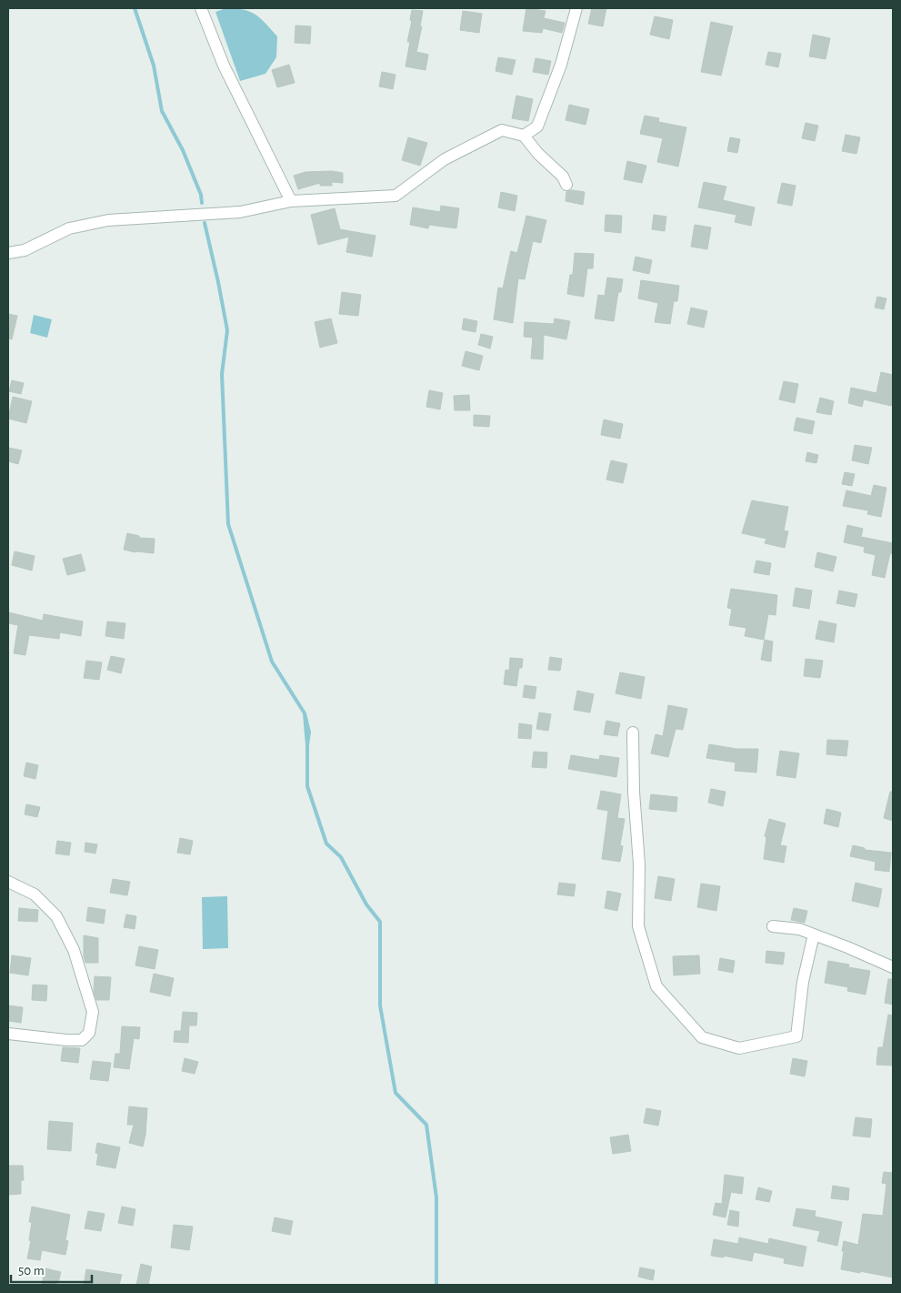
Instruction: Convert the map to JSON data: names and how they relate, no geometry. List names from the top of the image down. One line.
{"scale_bar":"50 m"}
